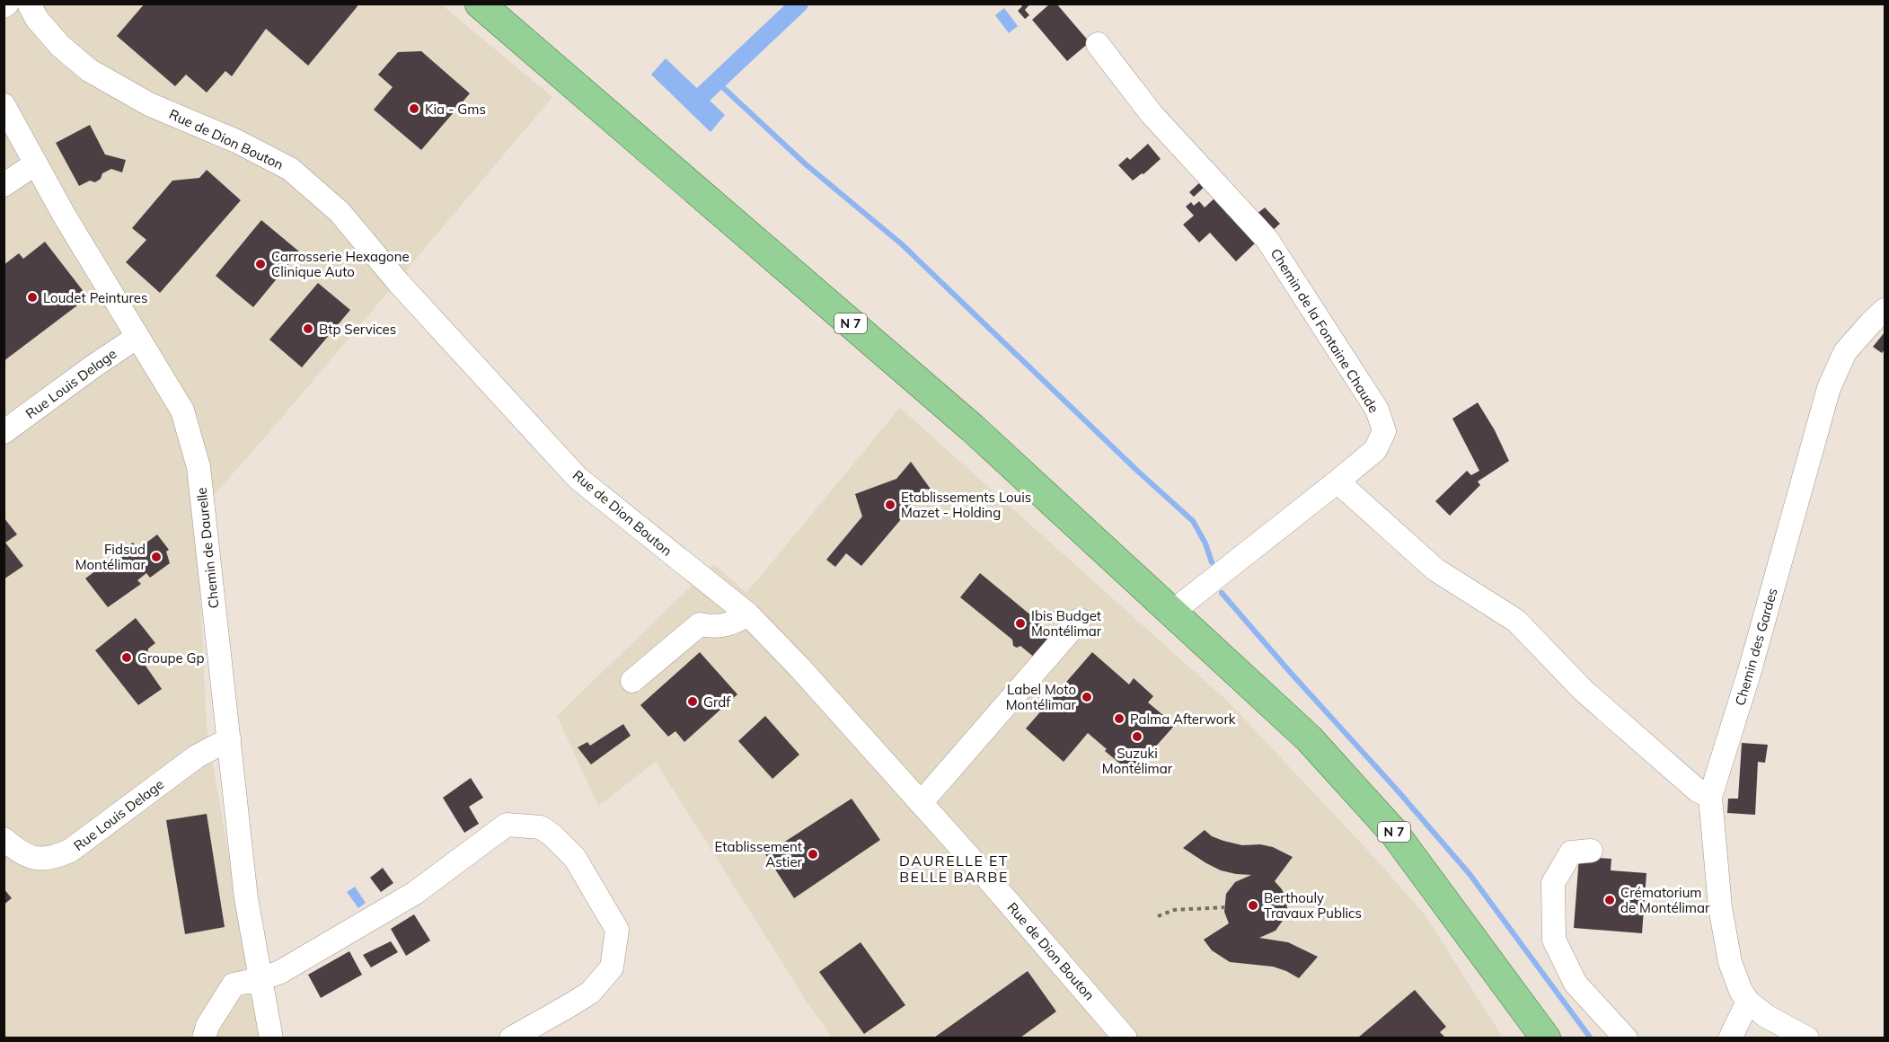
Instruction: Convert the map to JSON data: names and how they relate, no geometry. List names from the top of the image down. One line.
{"streets":{"main road":["N 7"],"street":["Rue de Dion Bouton","Chemin de la Fontaine Chaude","Rue Louis Delage","Chemin de Daurelle","Chemin des Gardes"]},"crossings":[["N 7","Chemin de la Fontaine Chaude"],["Rue Louis Delage","Chemin de Daurelle"]],"districts":["DAURELLE ET BELLE BARBE"],"places":["Kia - Gms","Carrosserie Hexagone Clinique Auto","Loudet Peintures","Btp Services","Etablissements Louis Mazet - Holding","Fidsud Montélimar","Ibis Budget Montélimar","Groupe Gp","Label Moto Montélimar","Grdf","Palma Afterwork","Suzuki Montélimar","Etablissement Astier","Crématorium de Montélimar","Berthouly Travaux Publics"]}
